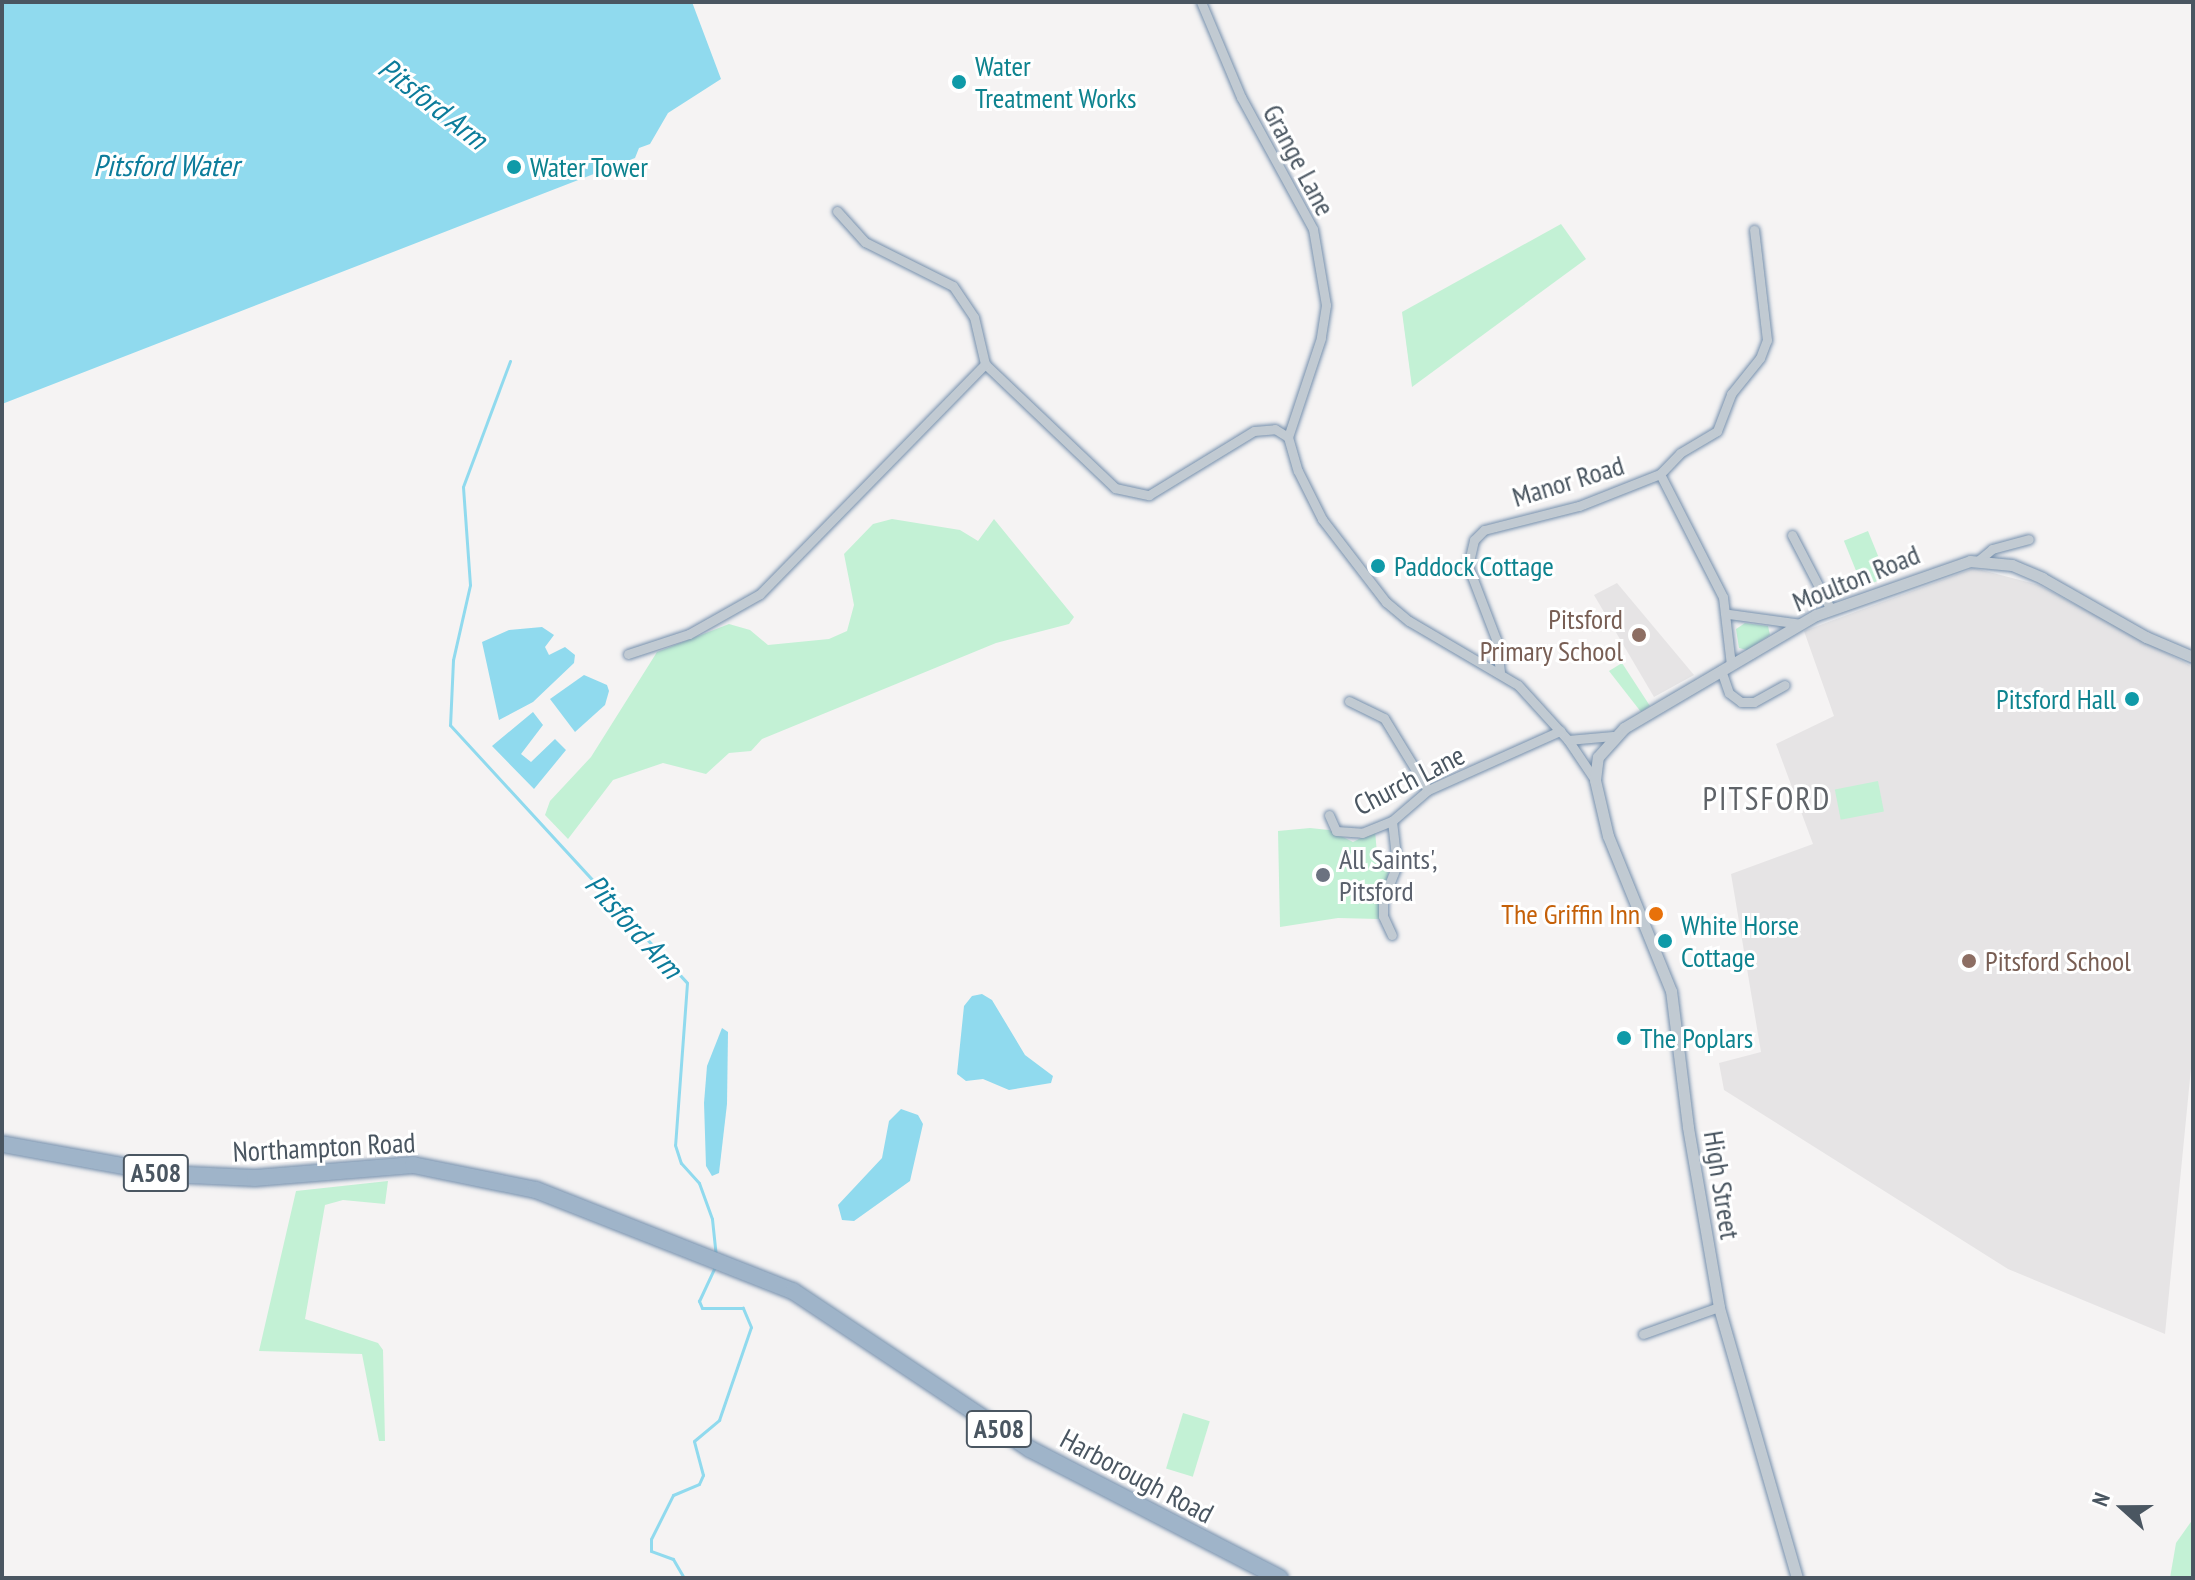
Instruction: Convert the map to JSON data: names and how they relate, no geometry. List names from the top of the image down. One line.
{"streets":{"highway":["Northampton Road","A508","Harborough Road"],"street":["Grange Lane","Manor Road","Moulton Road","Church Lane","High Street"]},"crossings":[["Manor Road","Moulton Road"],["Manor Road","Church Lane"],["Moulton Road","Church Lane"],["Northampton Road","Harborough Road"]],"districts":["PITSFORD"],"water":["Pitsford Arm","Pitsford Water"],"places":["Water Treatment Works","Water Tower","Paddock Cottage","Pitsford Primary School","Pitsford Hall","All Saints', Pitsford","The Griffin Inn","White Horse Cottage","Pitsford School","The Poplars"],"north":"left"}
